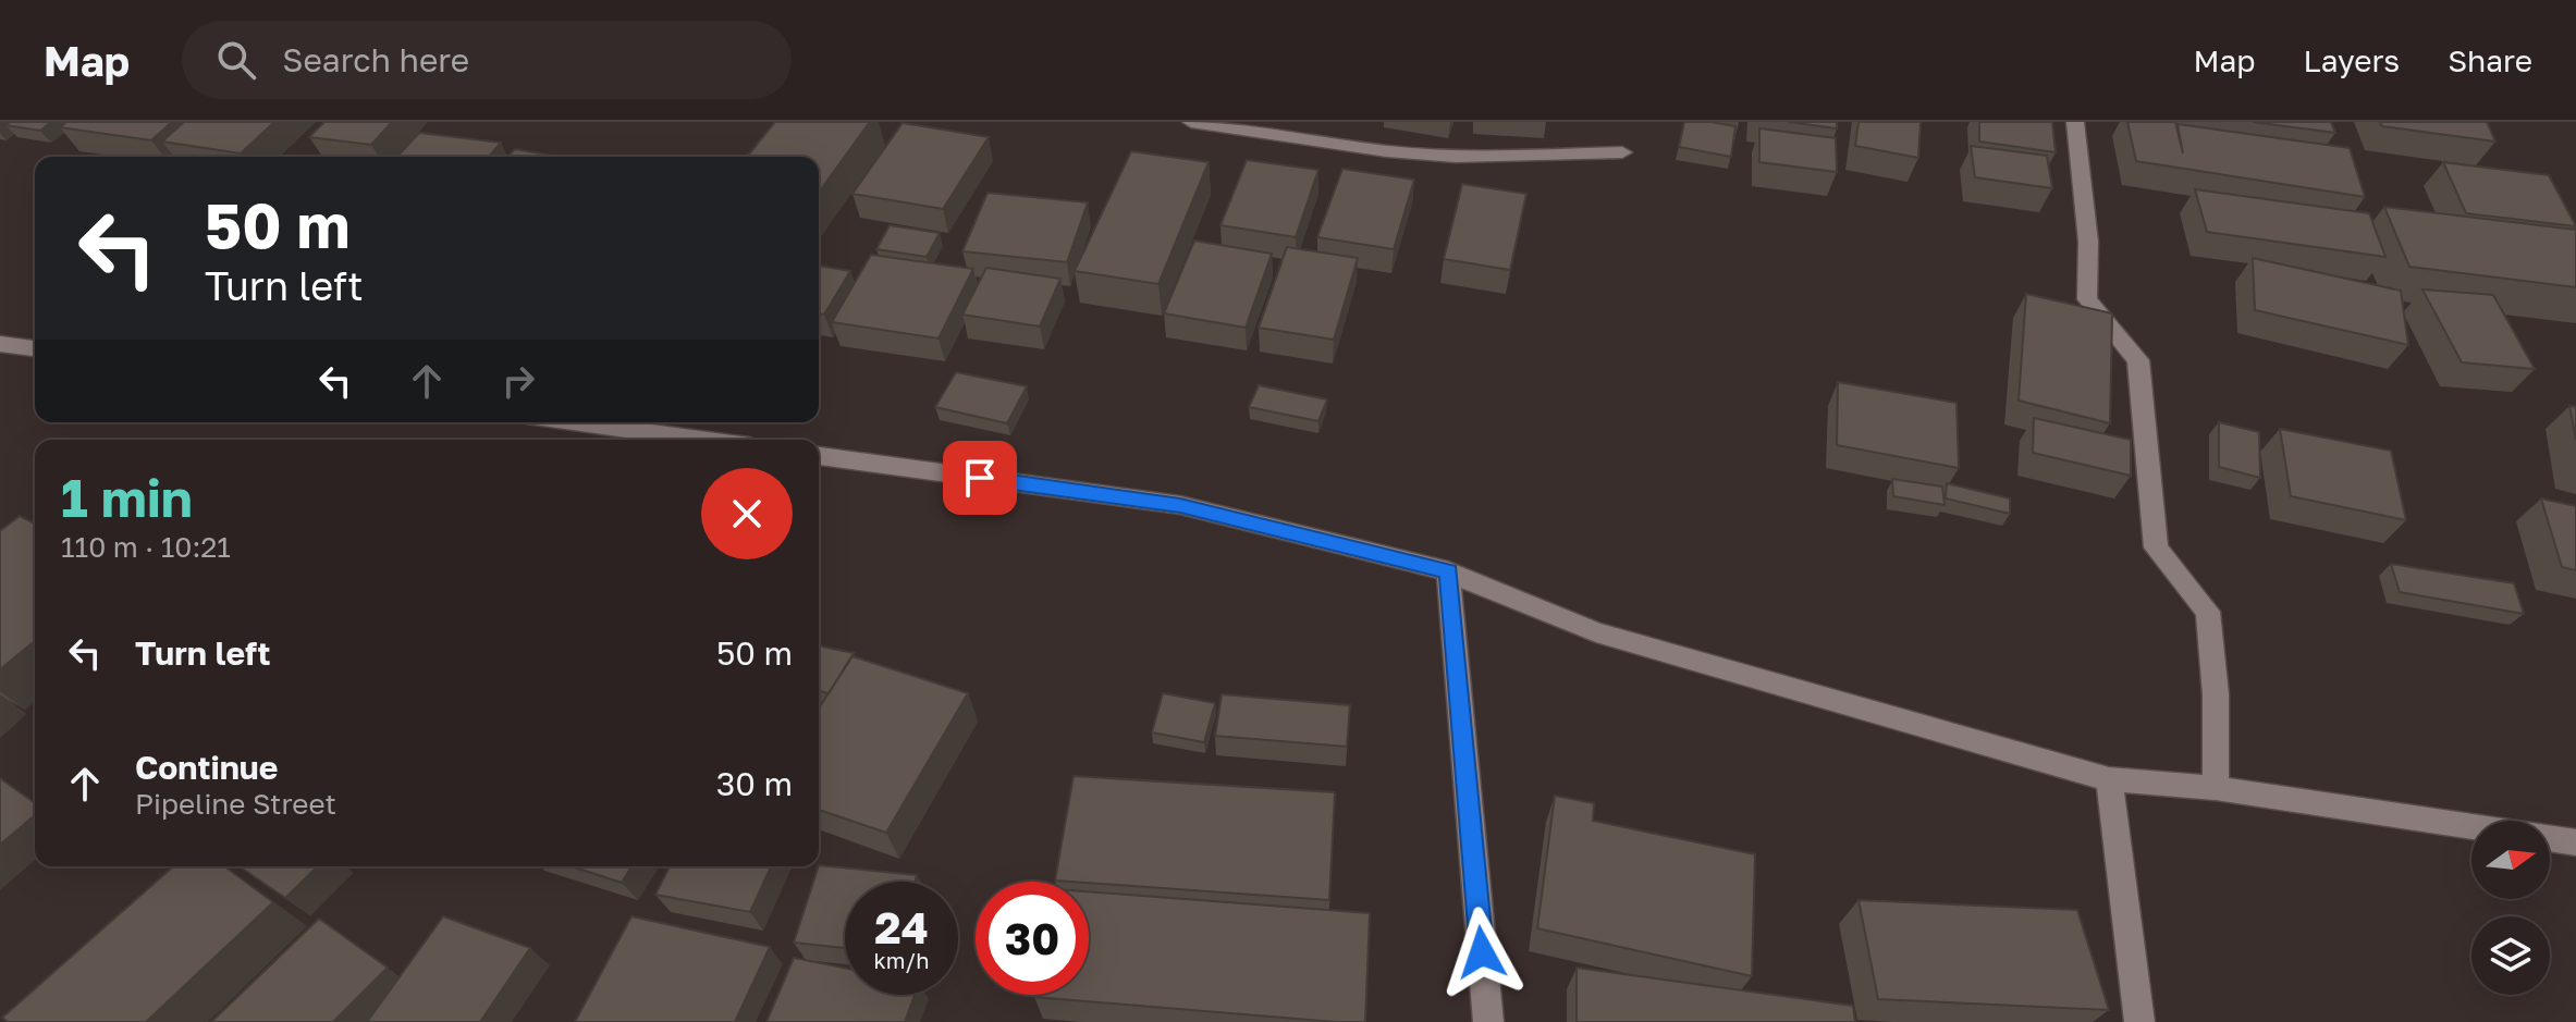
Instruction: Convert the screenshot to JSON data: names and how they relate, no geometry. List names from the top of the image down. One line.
{"north":"right","page":{"header":"Map","search":"Search here","nav":["Map","Layers","Share"],"turn":["50 m","Turn left"],"heading":["1 min","110 m · 10:21"],"list":[{"name":"Turn left","value":"50 m"},{"name":"Continue","note":"Pipeline Street","value":"30 m"}],"speed":"24 km/h","limit":"30"}}
